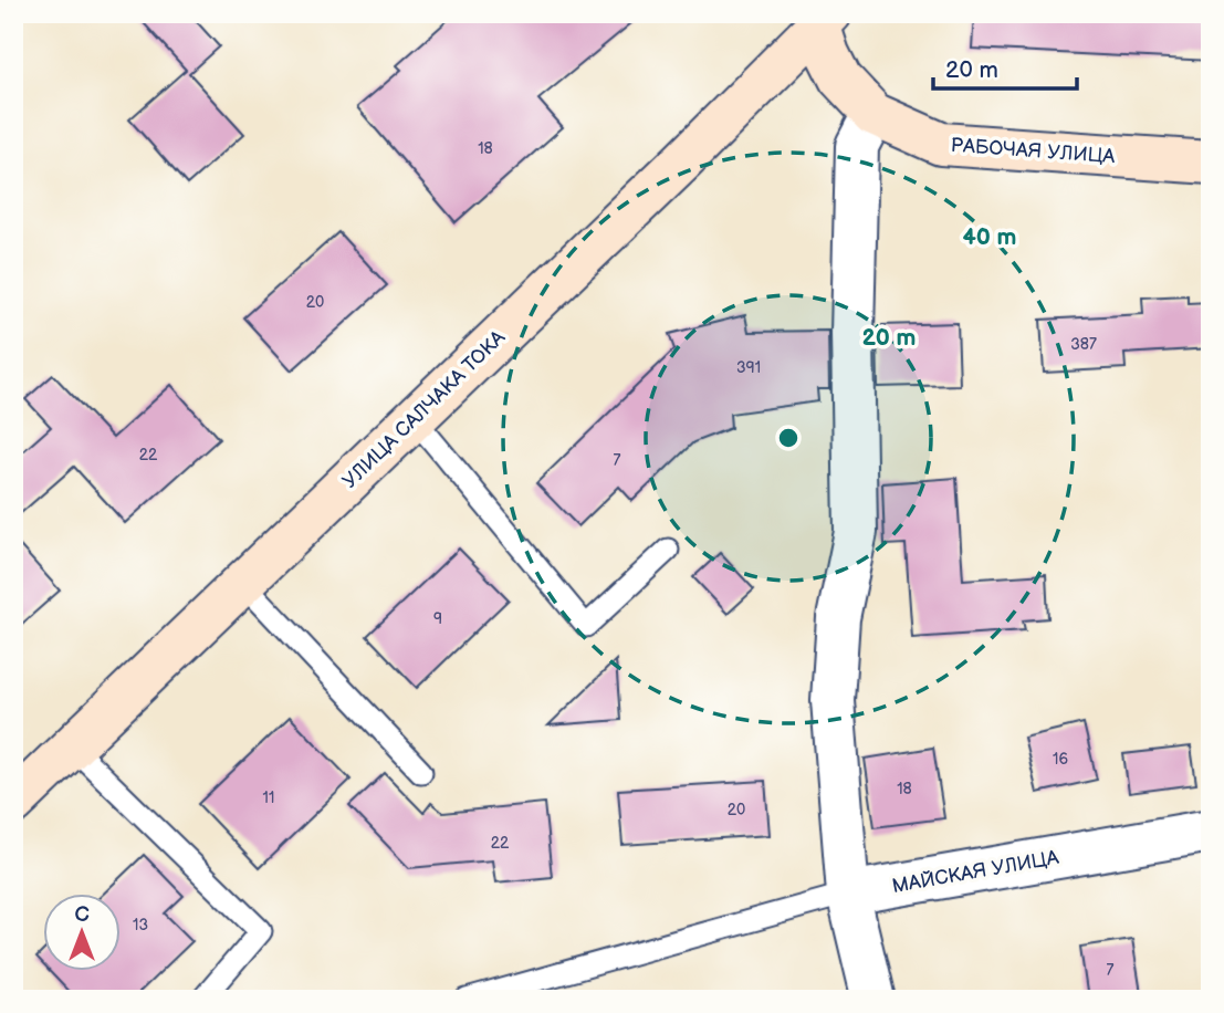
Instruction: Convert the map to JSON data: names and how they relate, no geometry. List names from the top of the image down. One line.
{"streets":{"main road":["РАБОЧАЯ УЛИЦА","УЛИЦА САЛЧАКА ТОКА"],"street":["МАЙСКАЯ УЛИЦА"]},"crossings":[["РАБОЧАЯ УЛИЦА","УЛИЦА САЛЧАКА ТОКА"]],"house_numbers":["18","20","387","391","22","7","9","16","18","11","20","22","13","7"],"scale_bar":"20 m","north":"top","rings":["40 m","20 m"]}
